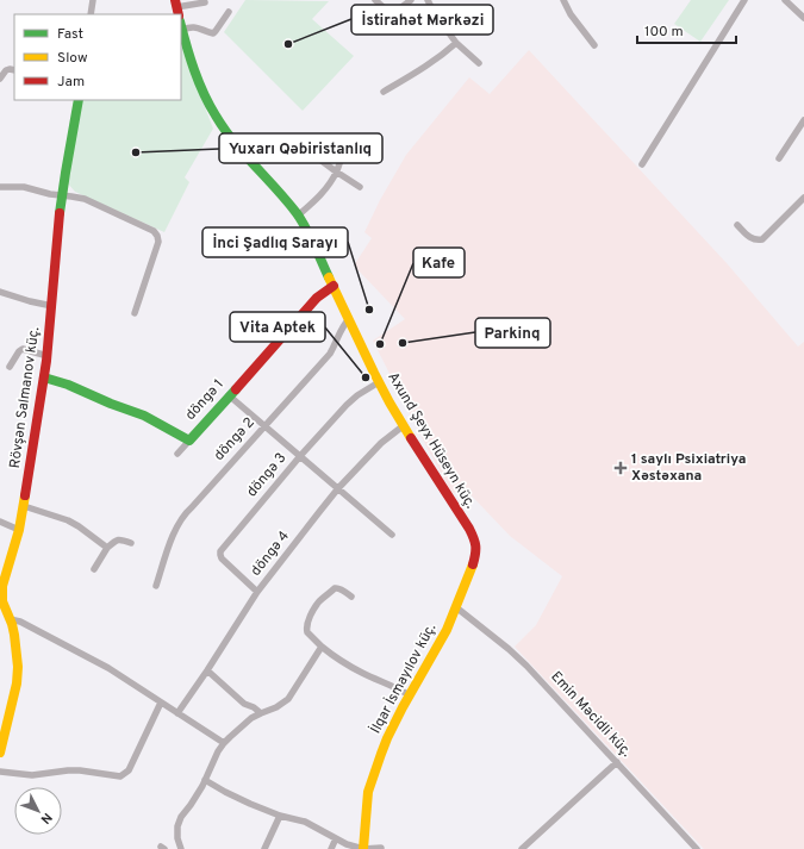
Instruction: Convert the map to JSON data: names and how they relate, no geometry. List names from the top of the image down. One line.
{"streets":{"street":["Rövşən Salmanov küç.","döngə 1","döngə 2","Axund Şeyx Hüseyn küç.","döngə 3","döngə 4","İlqar İsmayılov küç.","Emin Məcidli küç."]},"crossings":[["Rövşən Salmanov küç.","döngə 1"],["döngə 1","Axund Şeyx Hüseyn küç."],["döngə 2","Axund Şeyx Hüseyn küç."],["Axund Şeyx Hüseyn küç.","döngə 3"],["Axund Şeyx Hüseyn küç.","döngə 4"],["Axund Şeyx Hüseyn küç.","İlqar İsmayılov küç."],["Axund Şeyx Hüseyn küç.","Emin Məcidli küç."],["döngə 3","döngə 4"],["İlqar İsmayılov küç.","Emin Məcidli küç."]],"places":{"other":["İstirahət Mərkəzi","Yuxarı Qəbiristanlıq","İnci Şadlıq Sarayı","Parkinq","Kafe","Vita Aptek"],"health":["1 saylı Psixiatriya Xəstəxana"]},"legend":["Fast","Slow","Jam"],"scale_bar":"100 m","north":"bottom right"}
